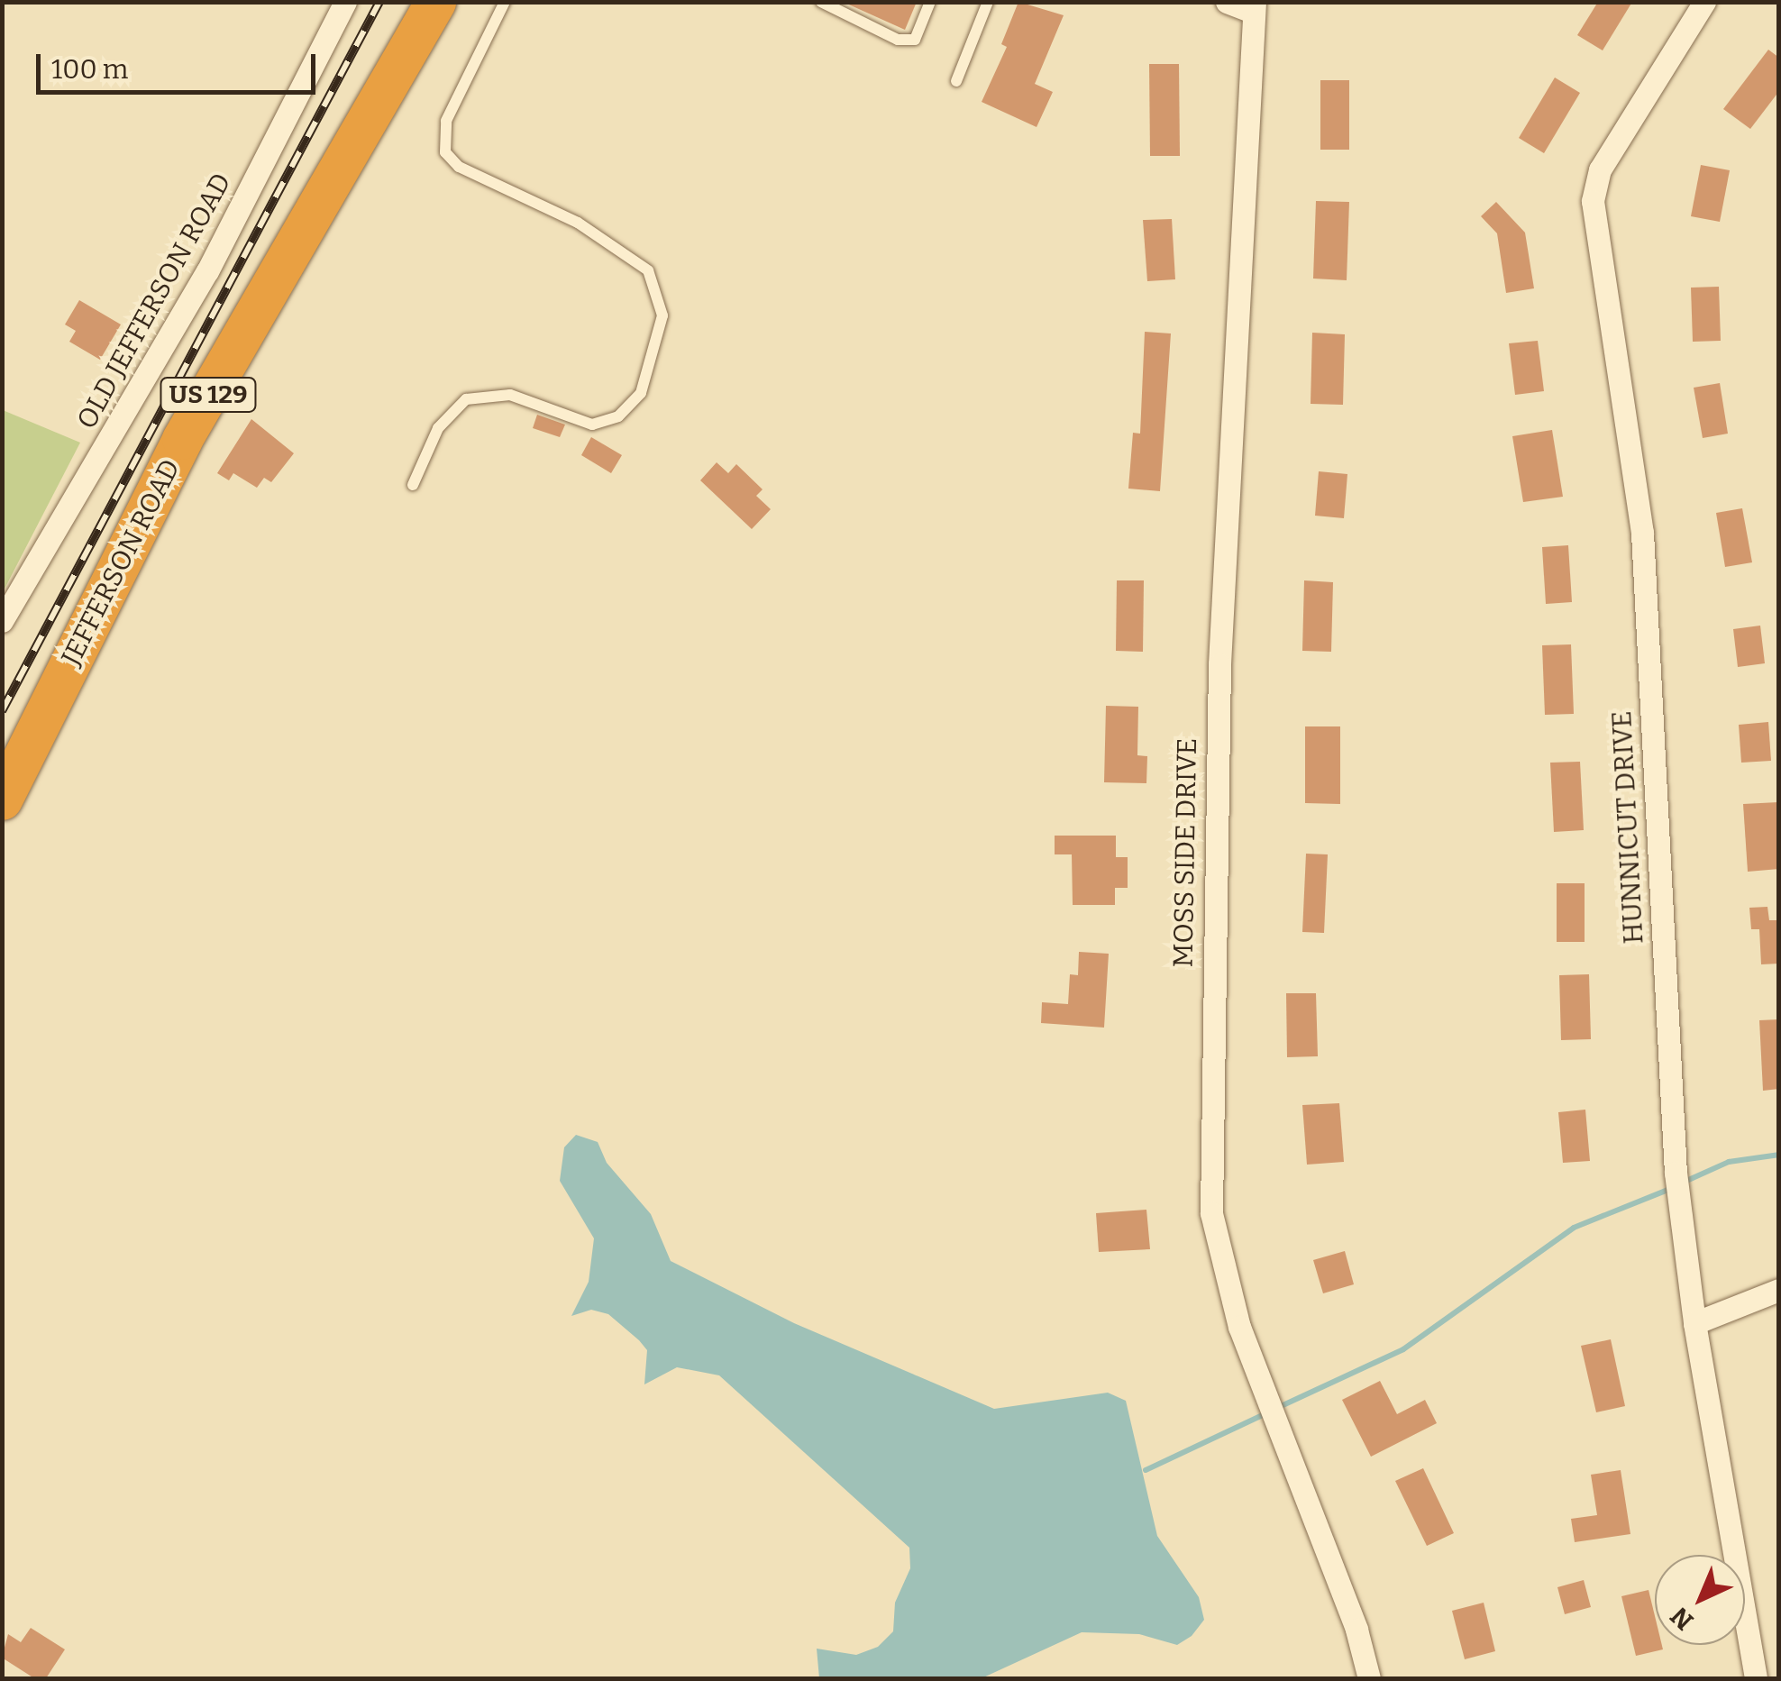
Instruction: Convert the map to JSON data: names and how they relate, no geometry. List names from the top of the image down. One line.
{"streets":{"highway":["US 129","JEFFERSON ROAD"],"street":["OLD JEFFERSON ROAD","HUNNICUT DRIVE","MOSS SIDE DRIVE"]},"scale_bar":"100 m","north":"bottom left"}
